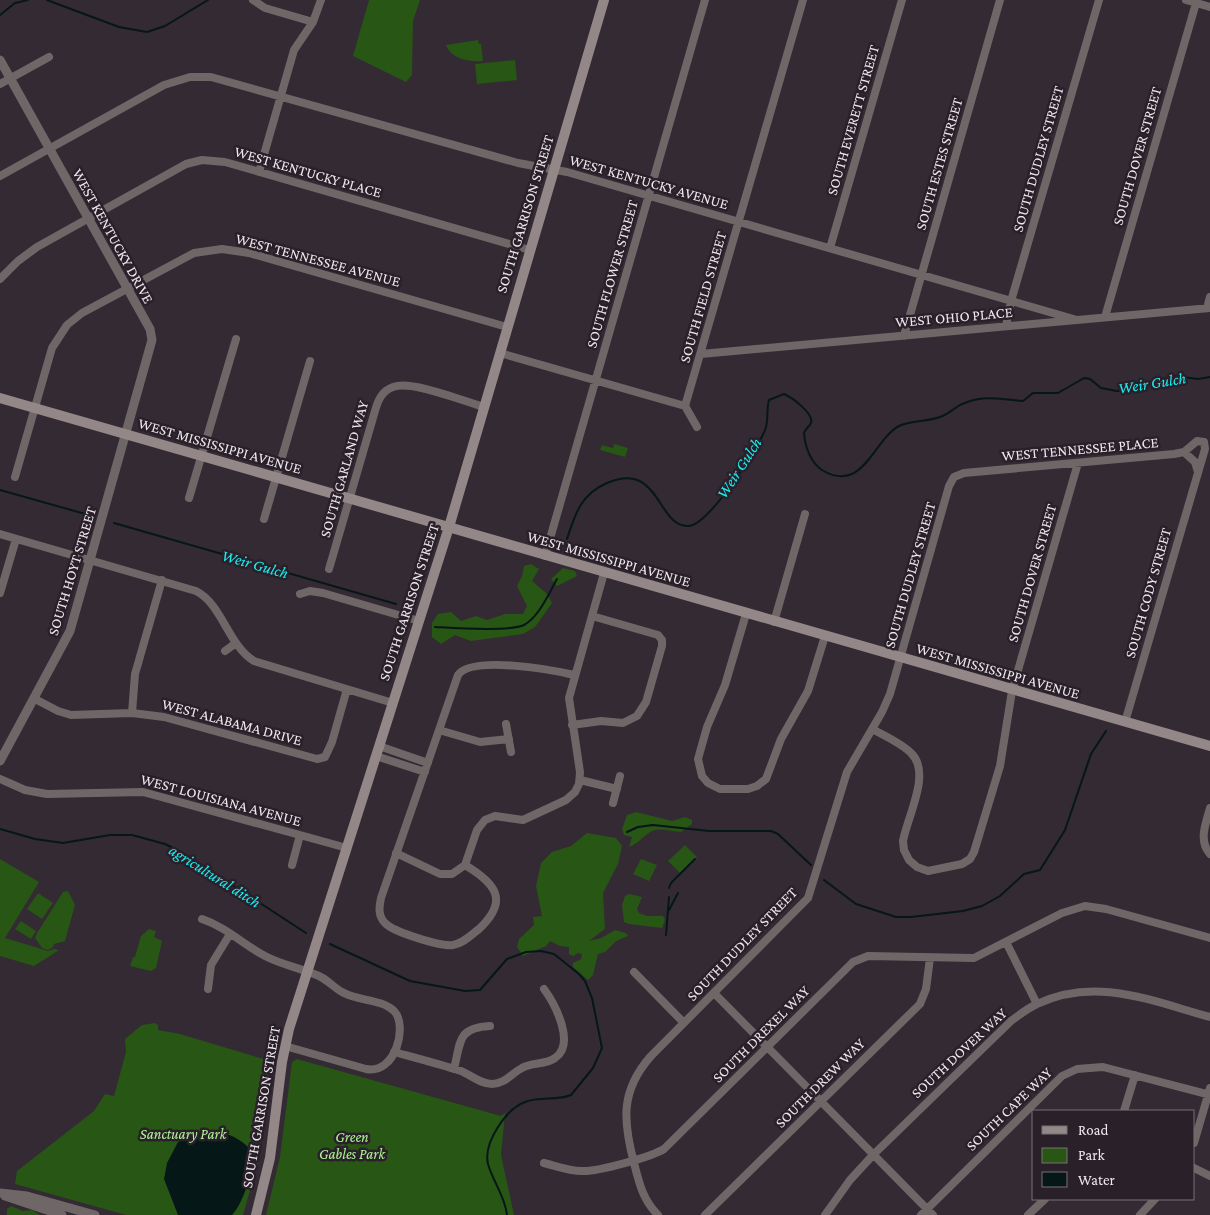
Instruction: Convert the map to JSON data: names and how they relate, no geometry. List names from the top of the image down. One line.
{"streets":{"main road":["SOUTH GARRISON STREET","WEST MISSISSIPPI AVENUE"],"street":["SOUTH EVERETT STREET","SOUTH DOVER STREET","SOUTH DUDLEY STREET","SOUTH ESTES STREET","WEST KENTUCKY PLACE","WEST KENTUCKY AVENUE","WEST KENTUCKY DRIVE","WEST TENNESSEE AVENUE","SOUTH FLOWER STREET","SOUTH FIELD STREET","WEST OHIO PLACE","WEST TENNESSEE PLACE","SOUTH GARLAND WAY","SOUTH HOYT STREET","SOUTH CODY STREET","WEST ALABAMA DRIVE","WEST LOUISIANA AVENUE","SOUTH DREXEL WAY","SOUTH DOVER WAY","SOUTH DREW WAY","SOUTH CAPE WAY"]},"crossings":[["SOUTH EVERETT STREET","WEST KENTUCKY AVENUE"],["SOUTH DOVER STREET","SOUTH DUDLEY STREET"],["SOUTH DOVER STREET","WEST OHIO PLACE"],["SOUTH DOVER STREET","WEST MISSISSIPPI AVENUE"],["SOUTH DOVER STREET","WEST TENNESSEE PLACE"],["SOUTH DUDLEY STREET","WEST KENTUCKY AVENUE"],["SOUTH DUDLEY STREET","WEST OHIO PLACE"],["SOUTH DUDLEY STREET","WEST MISSISSIPPI AVENUE"],["SOUTH DUDLEY STREET","WEST TENNESSEE PLACE"],["SOUTH DUDLEY STREET","SOUTH DREXEL WAY"],["SOUTH ESTES STREET","WEST KENTUCKY AVENUE"],["SOUTH ESTES STREET","WEST OHIO PLACE"],["WEST KENTUCKY PLACE","SOUTH GARRISON STREET"],["WEST KENTUCKY PLACE","WEST KENTUCKY DRIVE"],["WEST KENTUCKY AVENUE","SOUTH GARRISON STREET"],["WEST KENTUCKY AVENUE","WEST KENTUCKY DRIVE"],["WEST KENTUCKY AVENUE","SOUTH FLOWER STREET"],["WEST KENTUCKY AVENUE","SOUTH FIELD STREET"],["WEST KENTUCKY AVENUE","WEST OHIO PLACE"],["SOUTH GARRISON STREET","WEST TENNESSEE AVENUE"],["SOUTH GARRISON STREET","WEST MISSISSIPPI AVENUE"],["SOUTH GARRISON STREET","SOUTH GARLAND WAY"],["SOUTH GARRISON STREET","WEST LOUISIANA AVENUE"],["WEST KENTUCKY DRIVE","WEST TENNESSEE AVENUE"],["WEST KENTUCKY DRIVE","WEST MISSISSIPPI AVENUE"],["WEST KENTUCKY DRIVE","SOUTH HOYT STREET"],["WEST TENNESSEE AVENUE","WEST MISSISSIPPI AVENUE"],["SOUTH FLOWER STREET","WEST MISSISSIPPI AVENUE"],["SOUTH FIELD STREET","WEST OHIO PLACE"],["WEST MISSISSIPPI AVENUE","SOUTH GARLAND WAY"],["WEST MISSISSIPPI AVENUE","SOUTH HOYT STREET"],["WEST MISSISSIPPI AVENUE","SOUTH CODY STREET"],["WEST TENNESSEE PLACE","SOUTH CODY STREET"],["SOUTH HOYT STREET","WEST ALABAMA DRIVE"],["SOUTH DREXEL WAY","SOUTH DREW WAY"]],"water":["Weir Gulch","agricultural ditch"],"parks":["Sanctuary Park","Green Gables Park"],"legend":["Road","Park","Water"]}
